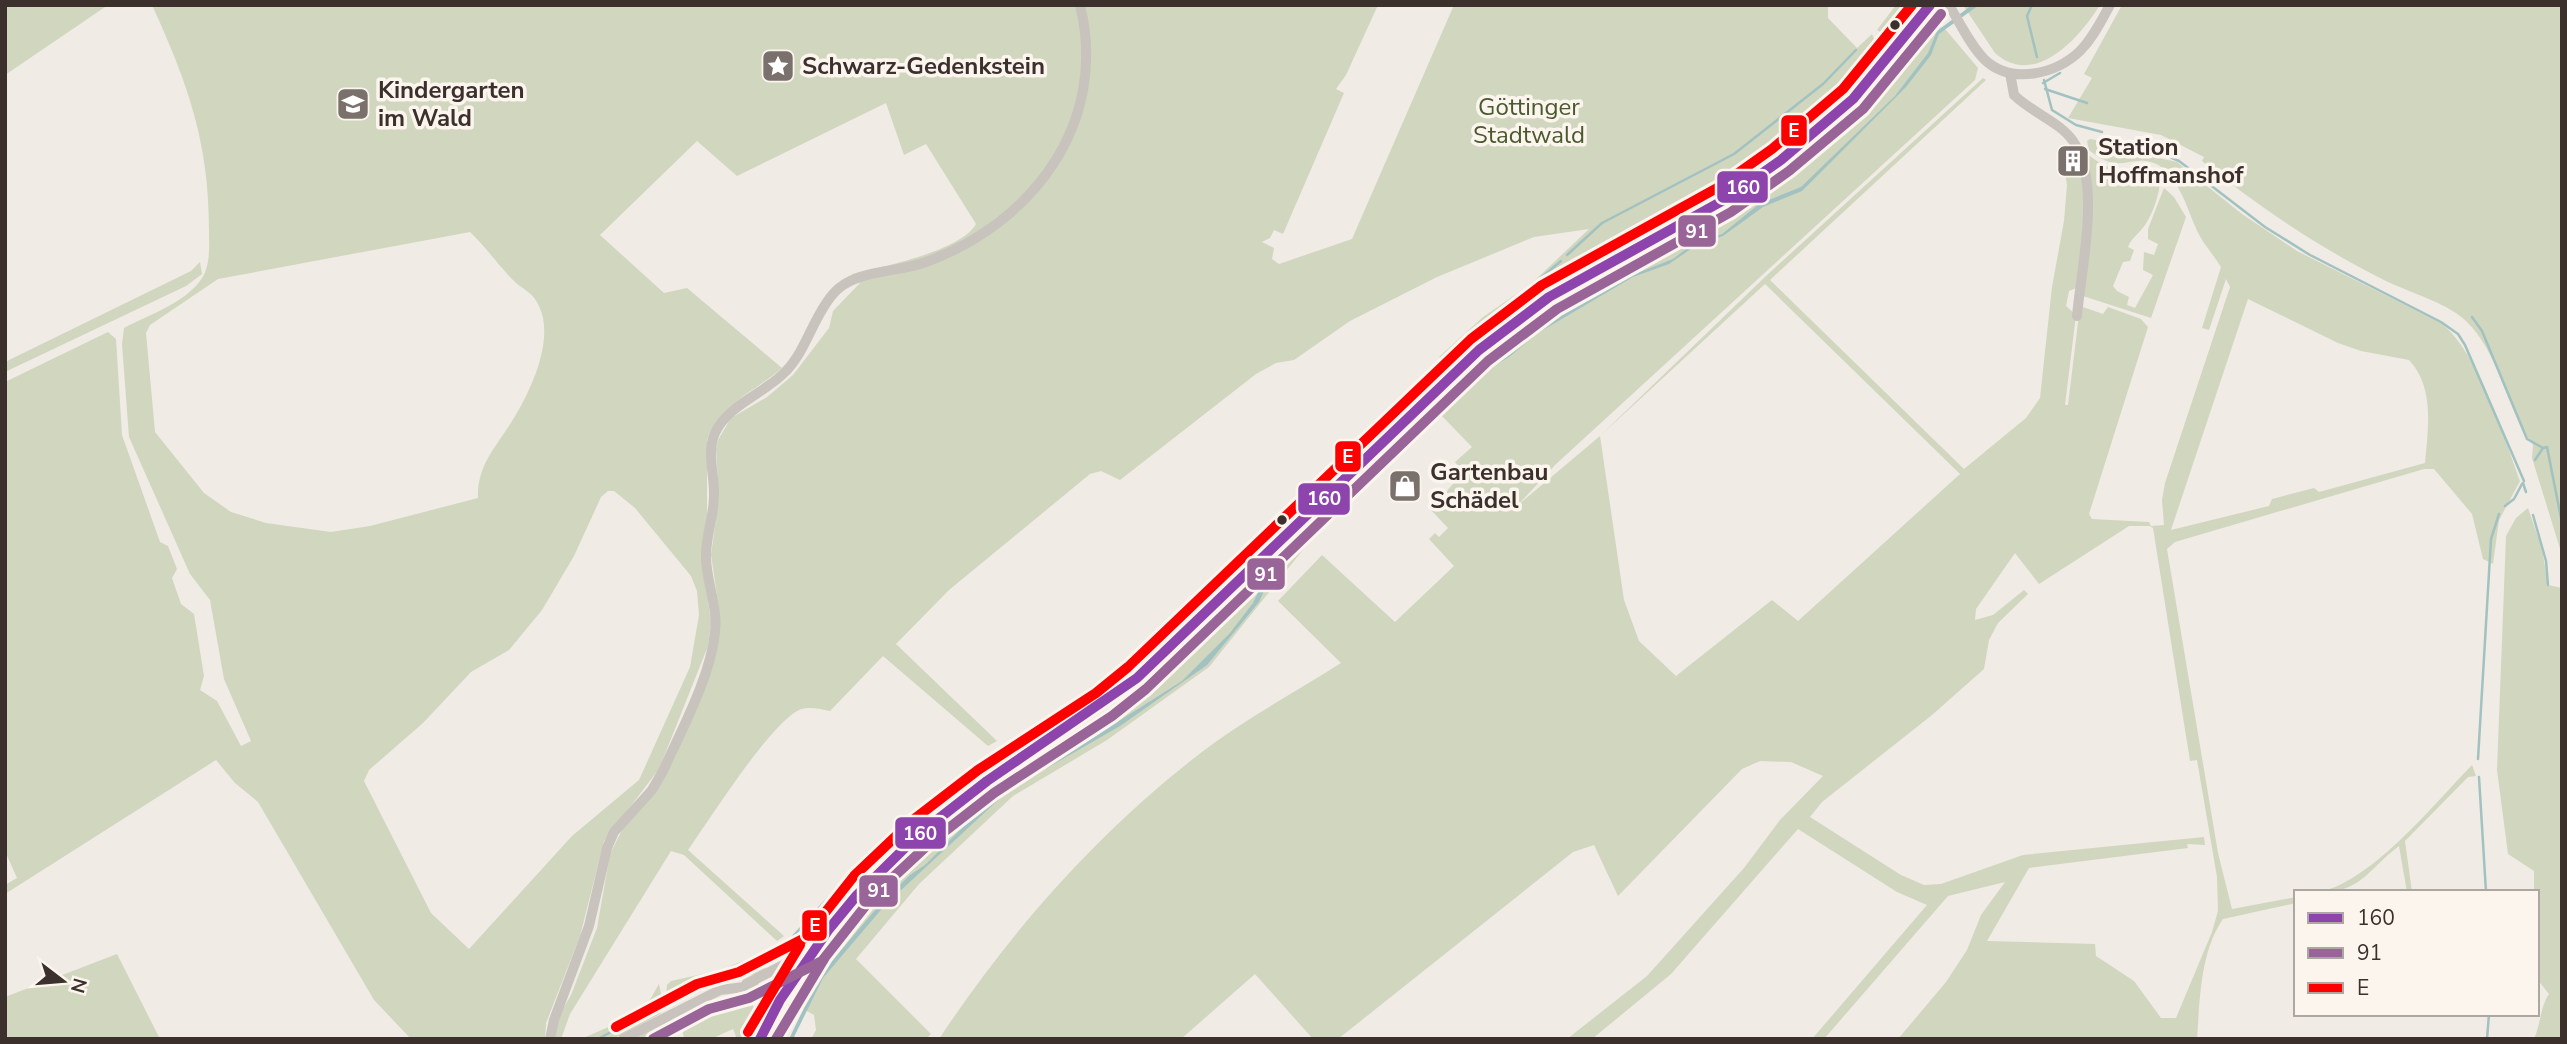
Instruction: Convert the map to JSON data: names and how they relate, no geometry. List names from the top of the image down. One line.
{"parks":["Göttinger Stadtwald"],"places":{"place":["Schwarz-Gedenkstein"],"school or university":["Kindergarten im Wald"],"building":["Station Hoffmanshof"],"shop":["Gartenbau Schädel"]},"lines":["transit line 160","transit line E","transit line 91"],"legend":["160","91","E"],"north":"right"}
